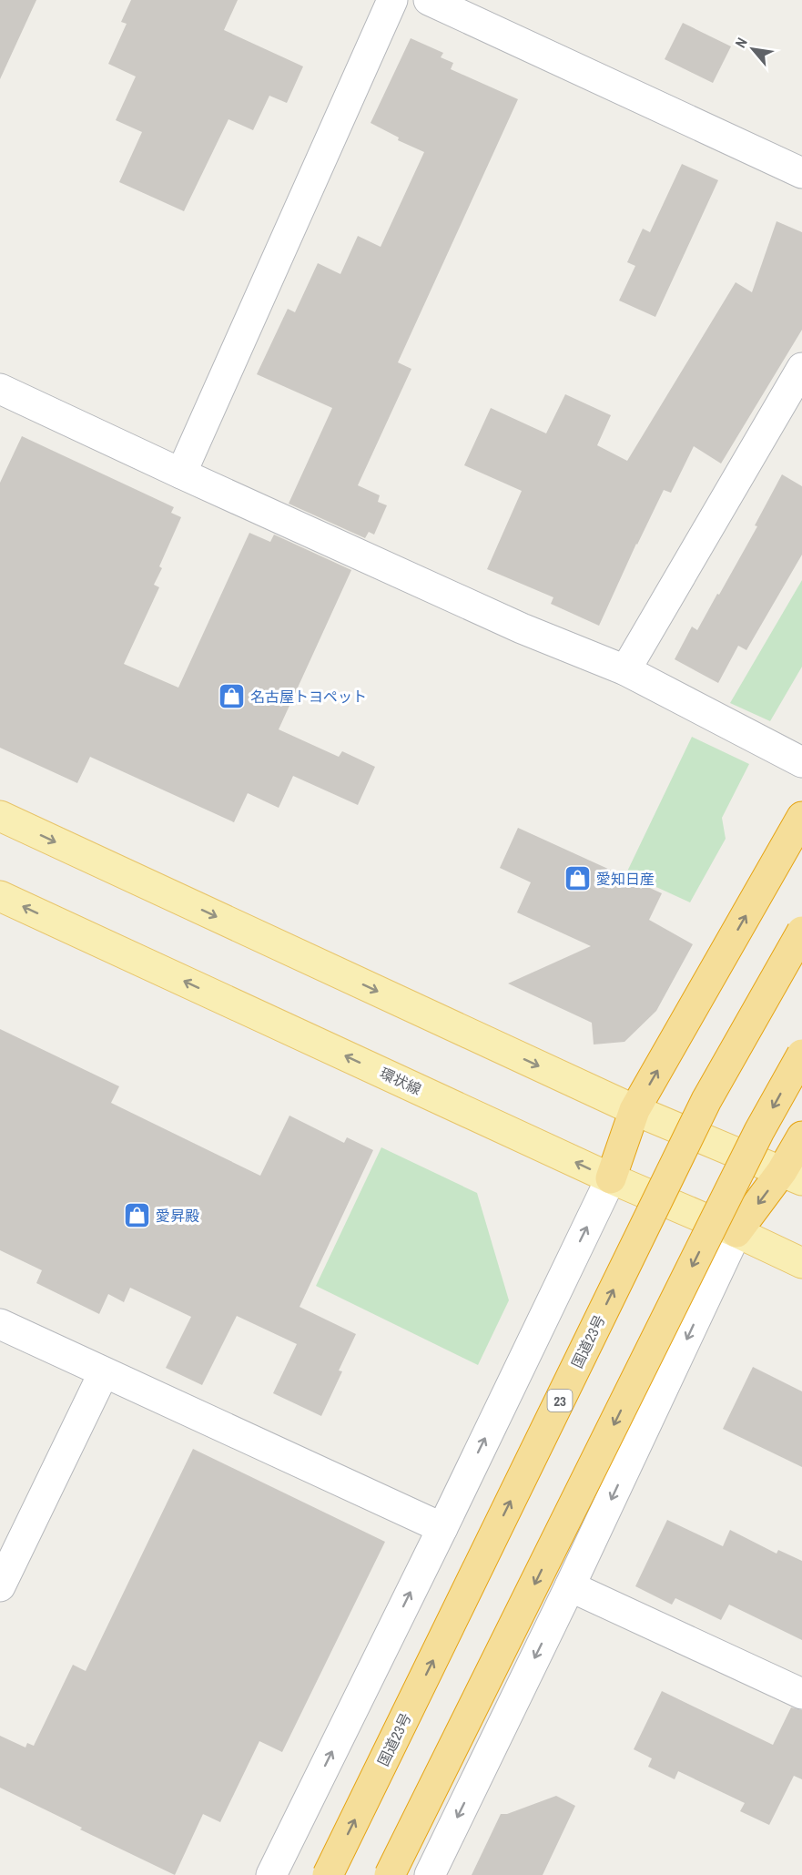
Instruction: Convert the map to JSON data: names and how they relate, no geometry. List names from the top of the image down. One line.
{"streets":{"highway":["国道23号","23"],"main road":["環状線"]},"places":{"shop":["名古屋トヨペット","愛知日産","愛昇殿"]},"north":"top left"}
